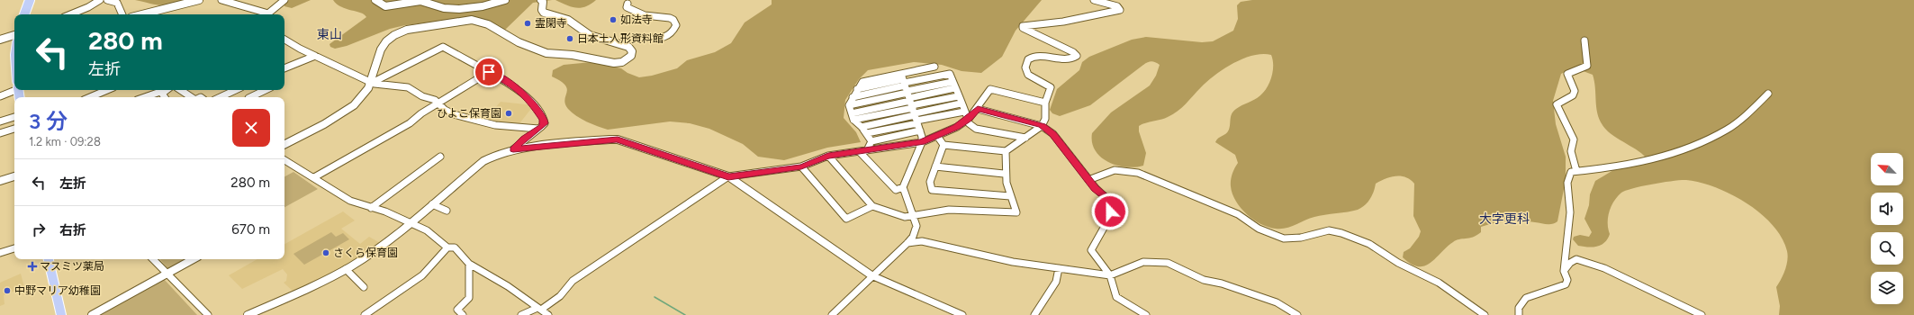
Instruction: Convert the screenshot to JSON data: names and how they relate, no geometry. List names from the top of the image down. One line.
{"districts":["東山","大字更科"],"places":{"other":["如法寺","霊閑寺","日本土人形資料館","ひよこ保育園","さくら保育園","中野マリア幼稚園"],"health":["マスミツ薬局"]},"north":"top left","page":{"turn":["280 m","左折"],"heading":["3 分","1.2 km · 09:28"],"list":[{"name":"左折","value":"280 m"},{"name":"右折","value":"670 m"}]}}
